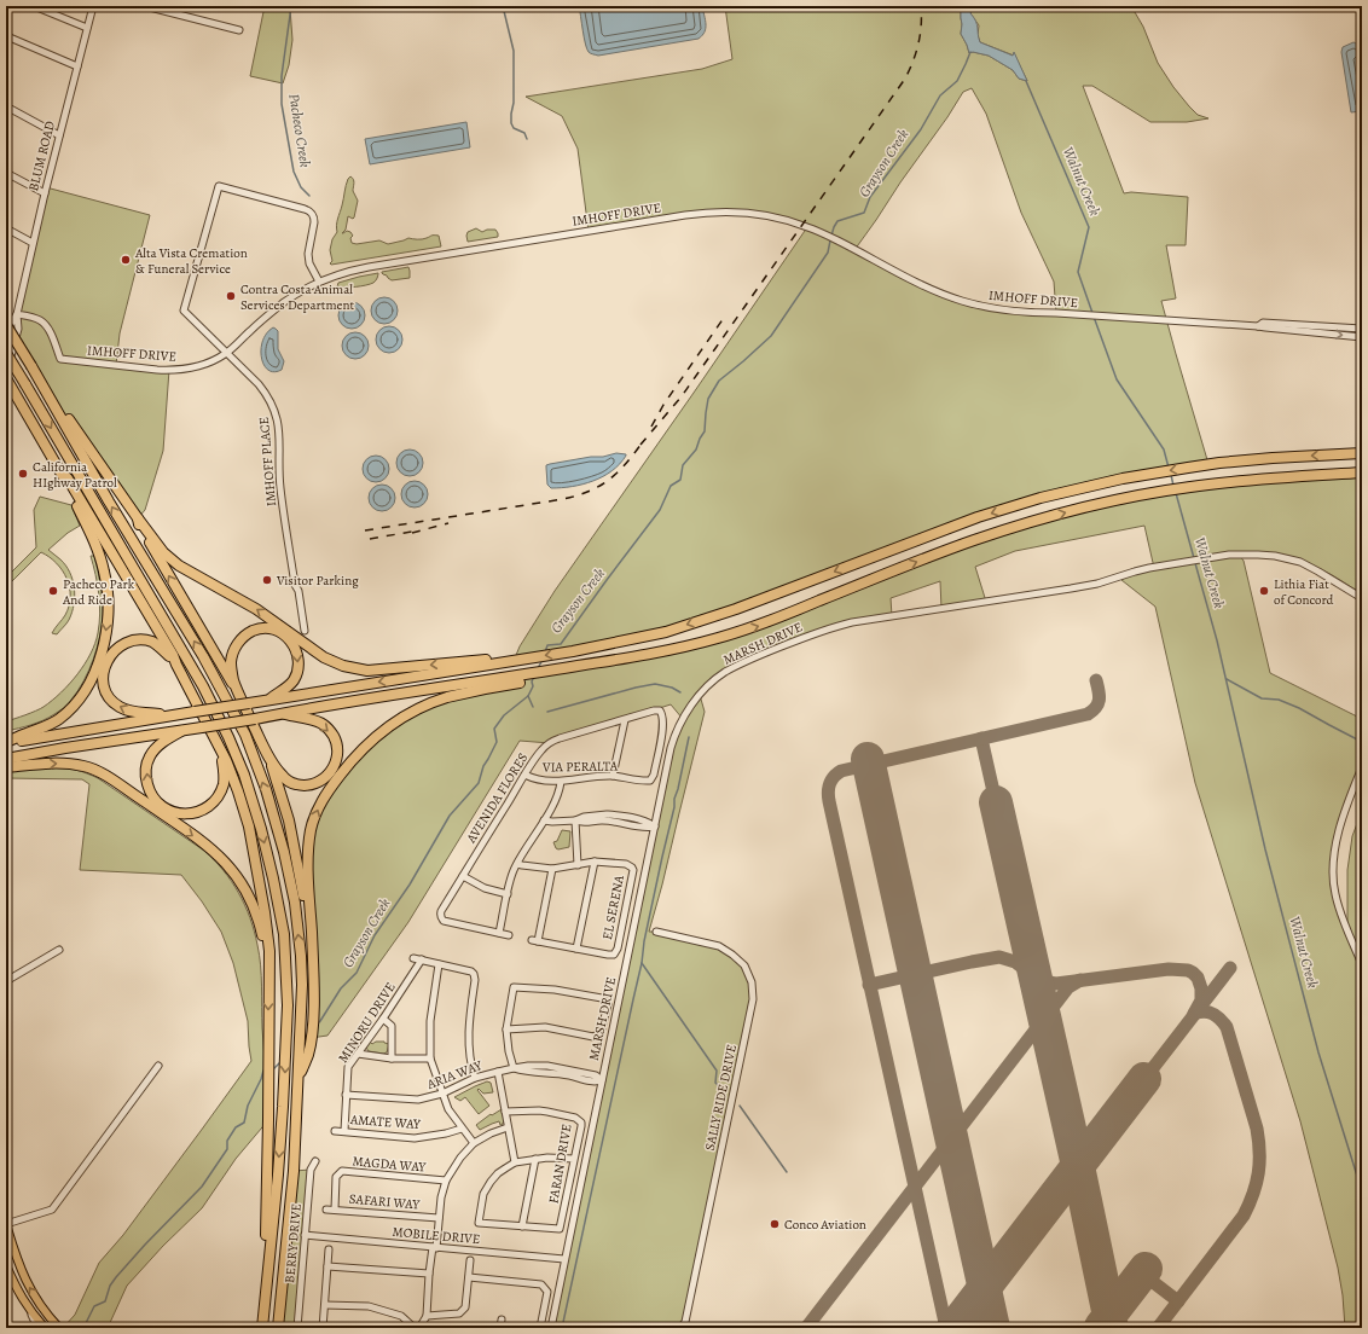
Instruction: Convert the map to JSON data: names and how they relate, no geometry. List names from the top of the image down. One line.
{"streets":{"street":["BLUM ROAD","IMHOFF DRIVE","IMHOFF PLACE","MARSH DRIVE","VIA PERALTA","AVENIDA FLORES","EL SERENA","MINORU DRIVE","ARIA WAY","SALLY RIDE DRIVE","AMATE WAY","MAGDA WAY","FARAN DRIVE","SAFARI WAY","MOBILE DRIVE","BERRY DRIVE"]},"crossings":[["BLUM ROAD","IMHOFF DRIVE"],["IMHOFF DRIVE","IMHOFF PLACE"],["MARSH DRIVE","ARIA WAY"],["MARSH DRIVE","MOBILE DRIVE"],["VIA PERALTA","AVENIDA FLORES"],["MINORU DRIVE","ARIA WAY"],["MINORU DRIVE","AMATE WAY"],["MAGDA WAY","SAFARI WAY"],["MOBILE DRIVE","BERRY DRIVE"]],"water":["Pacheco Creek","Grayson Creek","Walnut Creek"],"places":["Alta Vista Cremation & Funeral Service","Contra Costa Animal Services Department","California HIghway Patrol","Visitor Parking","Pacheco Park And Ride","Lithia Fiat of Concord","Conco Aviation"]}
